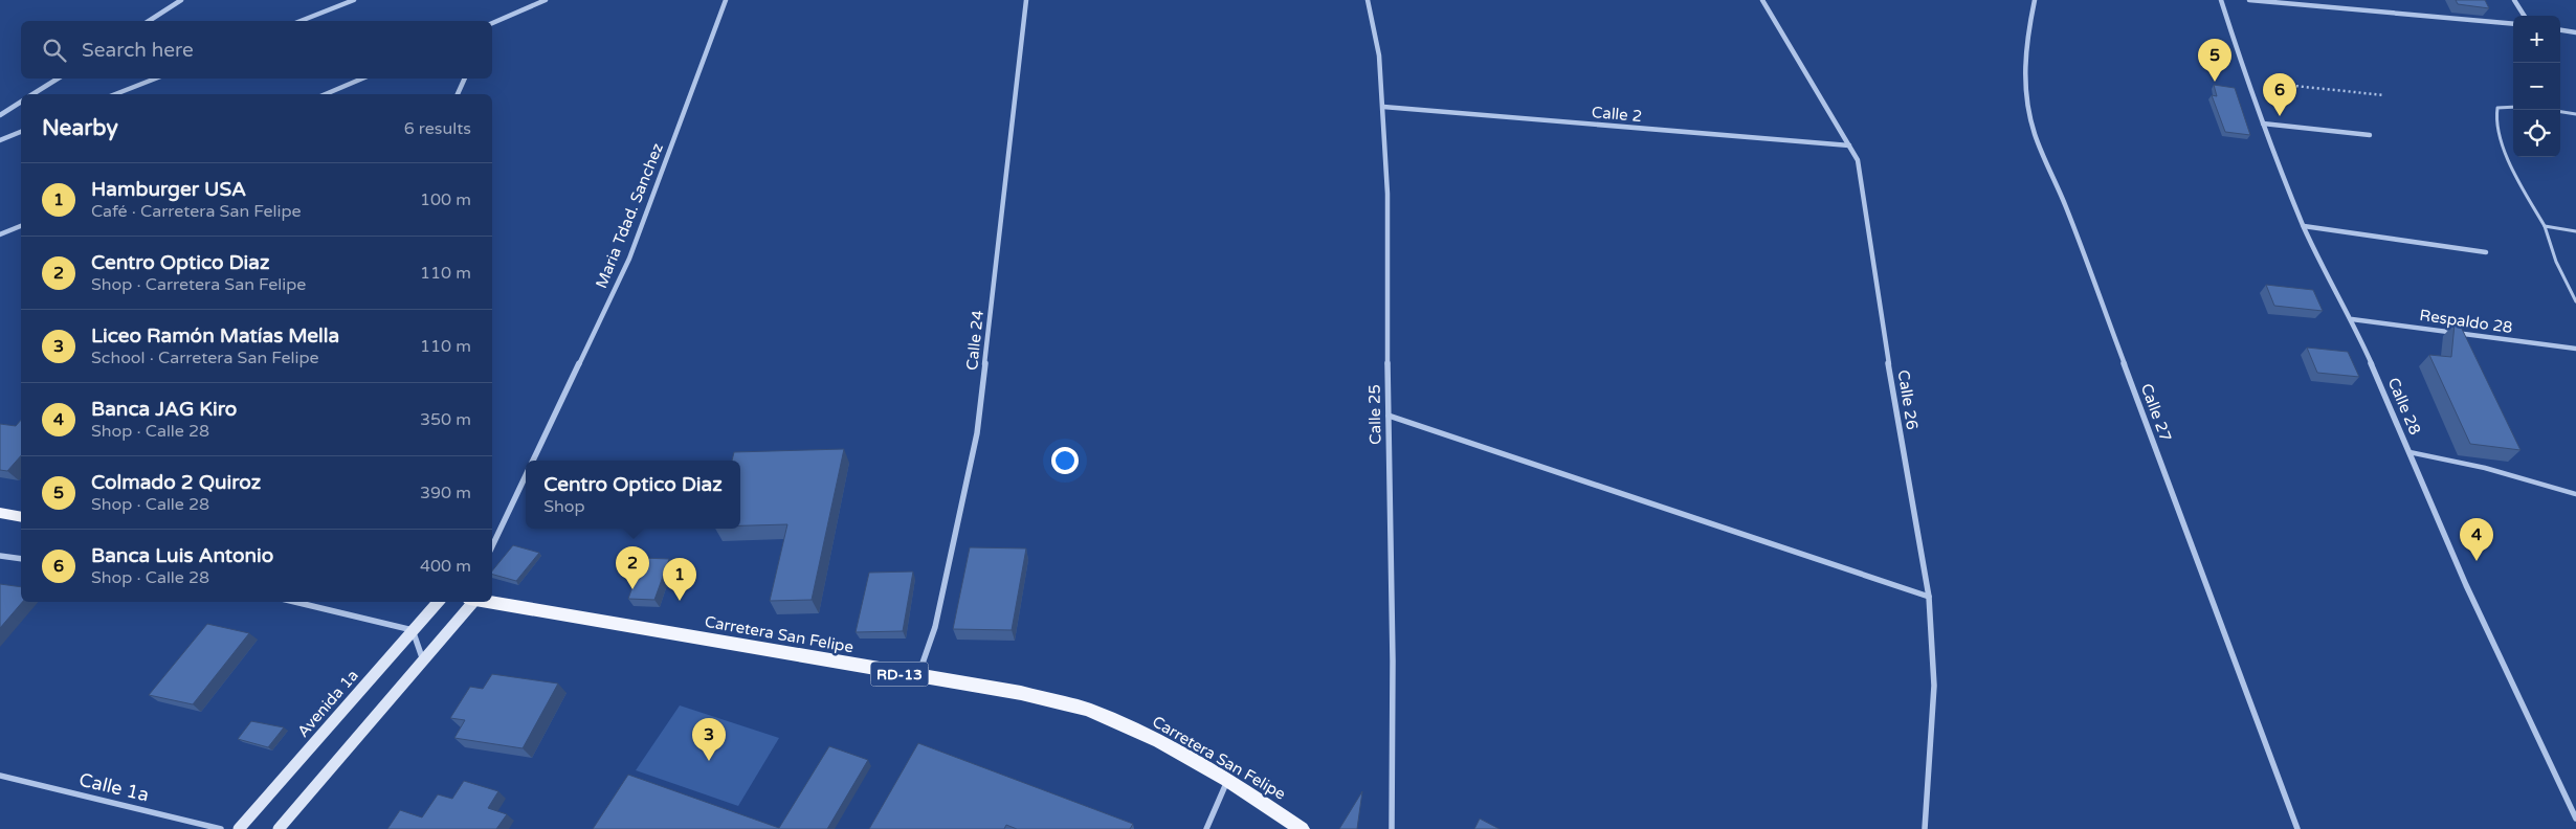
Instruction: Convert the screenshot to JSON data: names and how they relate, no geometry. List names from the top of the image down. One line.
{"streets":{"main road":["Carretera San Felipe","RD-13","Avenida 1a"],"street":["Calle 2","Maria Tdad. Sanchez","Respaldo 28","Calle 24","Calle 26","Calle 28","Calle 27","Calle 25","Calle 1a"]},"crossings":[["Calle 2","Calle 26"],["Calle 2","Calle 25"],["Respaldo 28","Calle 28"],["Calle 24","Carretera San Felipe"]],"page":{"map_buttons":["+","−"],"search":"Search here","pins":["5","6","4","2","1","3"],"heading":["Nearby","6 results"],"list":[{"mark":"1","name":"Hamburger USA","note":"Café · Carretera San Felipe","value":"100 m"},{"mark":"2","name":"Centro Optico Diaz","note":"Shop · Carretera San Felipe","value":"110 m"},{"mark":"3","name":"Liceo Ramón Matías Mella","note":"School · Carretera San Felipe","value":"110 m"},{"mark":"4","name":"Banca JAG Kiro","note":"Shop · Calle 28","value":"350 m"},{"mark":"5","name":"Colmado 2 Quiroz","note":"Shop · Calle 28","value":"390 m"},{"mark":"6","name":"Banca Luis Antonio","note":"Shop · Calle 28","value":"400 m"}],"popup":["Centro Optico Diaz","Shop"]}}
